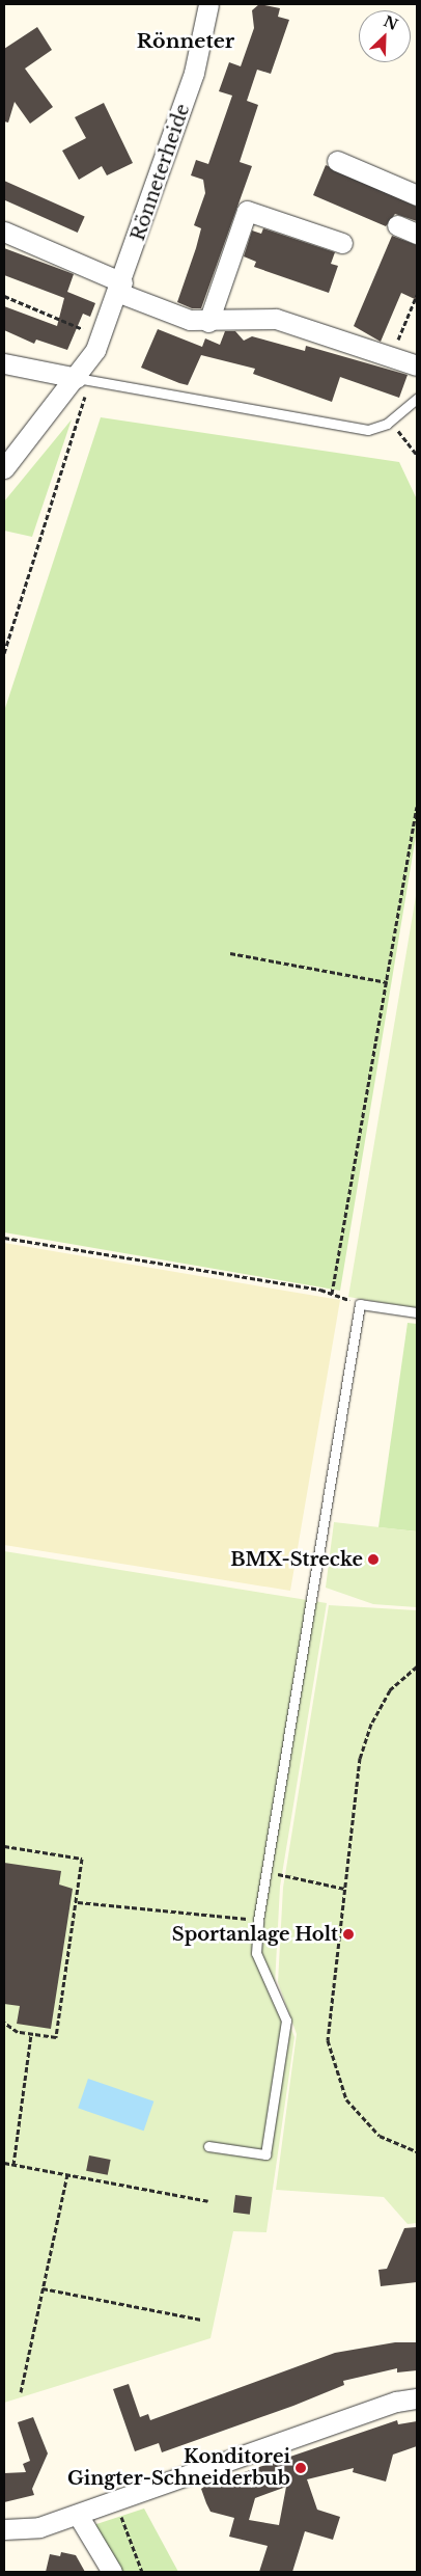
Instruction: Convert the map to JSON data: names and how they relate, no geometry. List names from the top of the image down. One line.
{"streets":{"street":["Rönneterheide"]},"districts":["Rönneter"],"places":["BMX-Strecke","Sportanlage Holt","Konditorei Gingter-Schneiderbub"],"north":"top right"}
